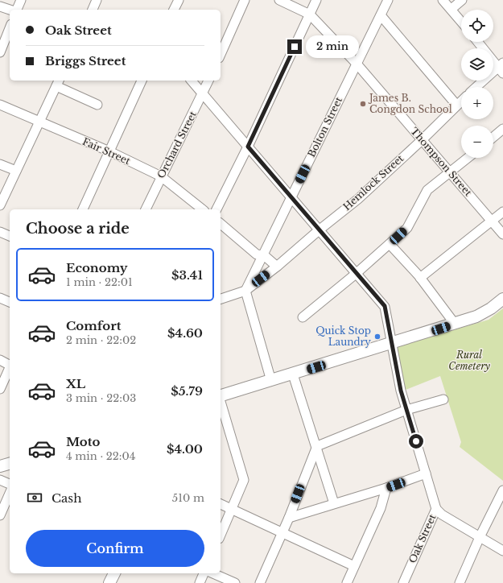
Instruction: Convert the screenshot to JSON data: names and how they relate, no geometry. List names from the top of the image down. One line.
{"streets":{"street":["Bolton Street","Orchard Street","Fair Street","Thompson Street","Hemlock Street","Oak Street"]},"crossings":[["Bolton Street","Thompson Street"],["Bolton Street","Oak Street"],["Orchard Street","Fair Street"],["Orchard Street","Oak Street"],["Thompson Street","Hemlock Street"],["Hemlock Street","Oak Street"]],"parks":["Rural Cemetery"],"places":["James B. Congdon School","Quick Stop Laundry"],"page":{"map_buttons":["+","−"],"banner":["Oak Street","Briggs Street"],"bubble":"2 min","heading":"Choose a ride","list":[{"name":"Economy","note":"1 min · 22:01","value":"$3.41"},{"name":"Comfort","note":"2 min · 22:02","value":"$4.60"},{"name":"XL","note":"3 min · 22:03","value":"$5.79"},{"name":"Moto","note":"4 min · 22:04","value":"$4.00"}],"pay":["Cash","510 m"],"buttons":"Confirm"}}
